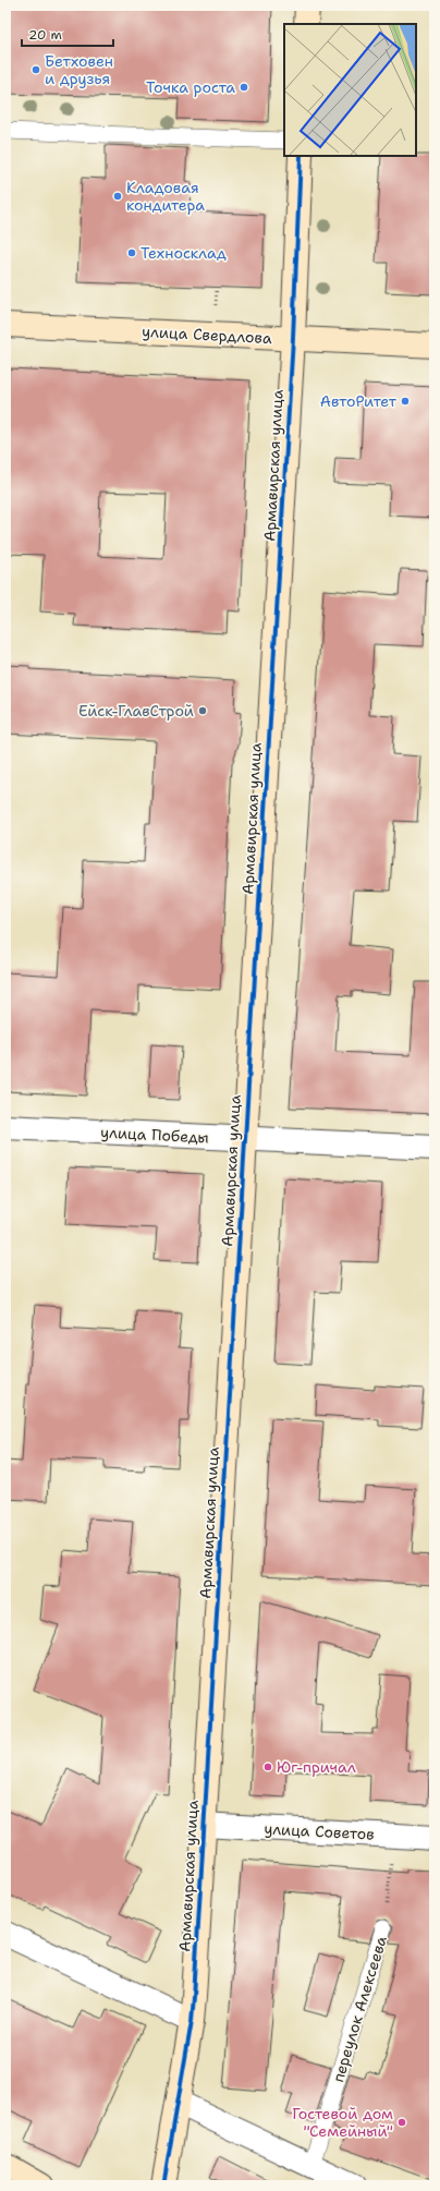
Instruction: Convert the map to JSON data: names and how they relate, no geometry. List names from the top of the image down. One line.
{"streets":{"street":["улица Свердлова","Армавирская улица","улица Победы","улица Советов"],"lane":["переулок Алексеева"]},"crossings":[["улица Свердлова","Армавирская улица"],["Армавирская улица","улица Победы"],["Армавирская улица","улица Советов"]],"places":["Бетховен и друзья","Точка роста","Кладовая кондитера","Техносклад","АвтоРитет","Ейск-ГлавСтрой","Юг-причал","Гостевой дом \"Семейный\""],"scale_bar":"20 m"}
